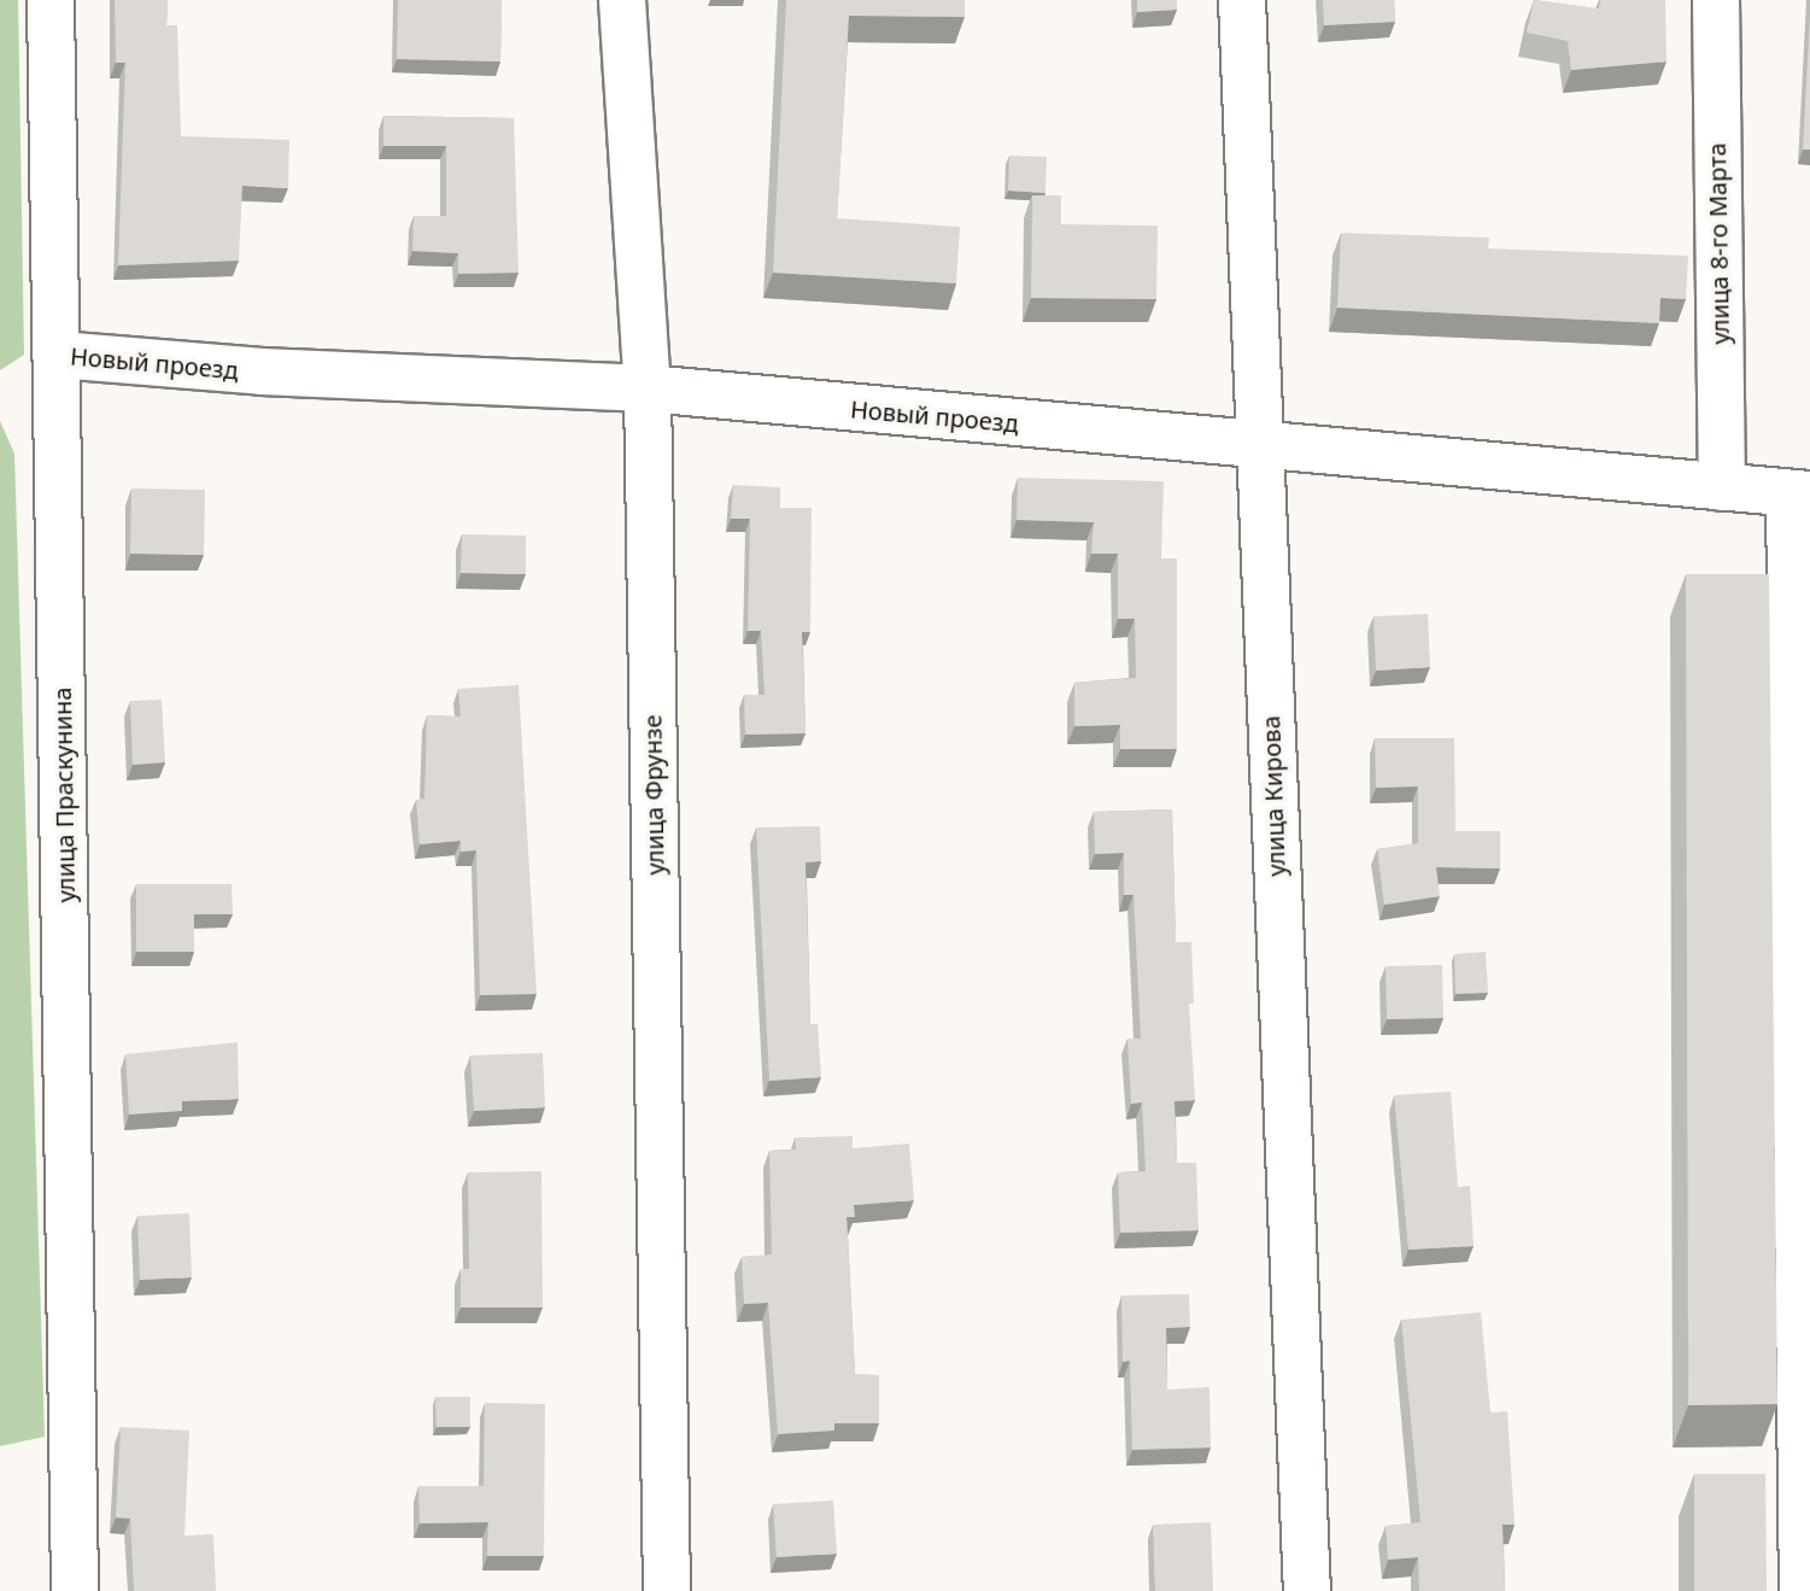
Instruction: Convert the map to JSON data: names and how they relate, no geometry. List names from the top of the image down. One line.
{"streets":{"street":["улица 8-го Марта","Новый проезд","улица Праскунина","улица Фрунзе","улица Кирова"]},"crossings":[["улица 8-го Марта","Новый проезд"],["Новый проезд","улица Праскунина"],["Новый проезд","улица Фрунзе"],["Новый проезд","улица Кирова"]]}
